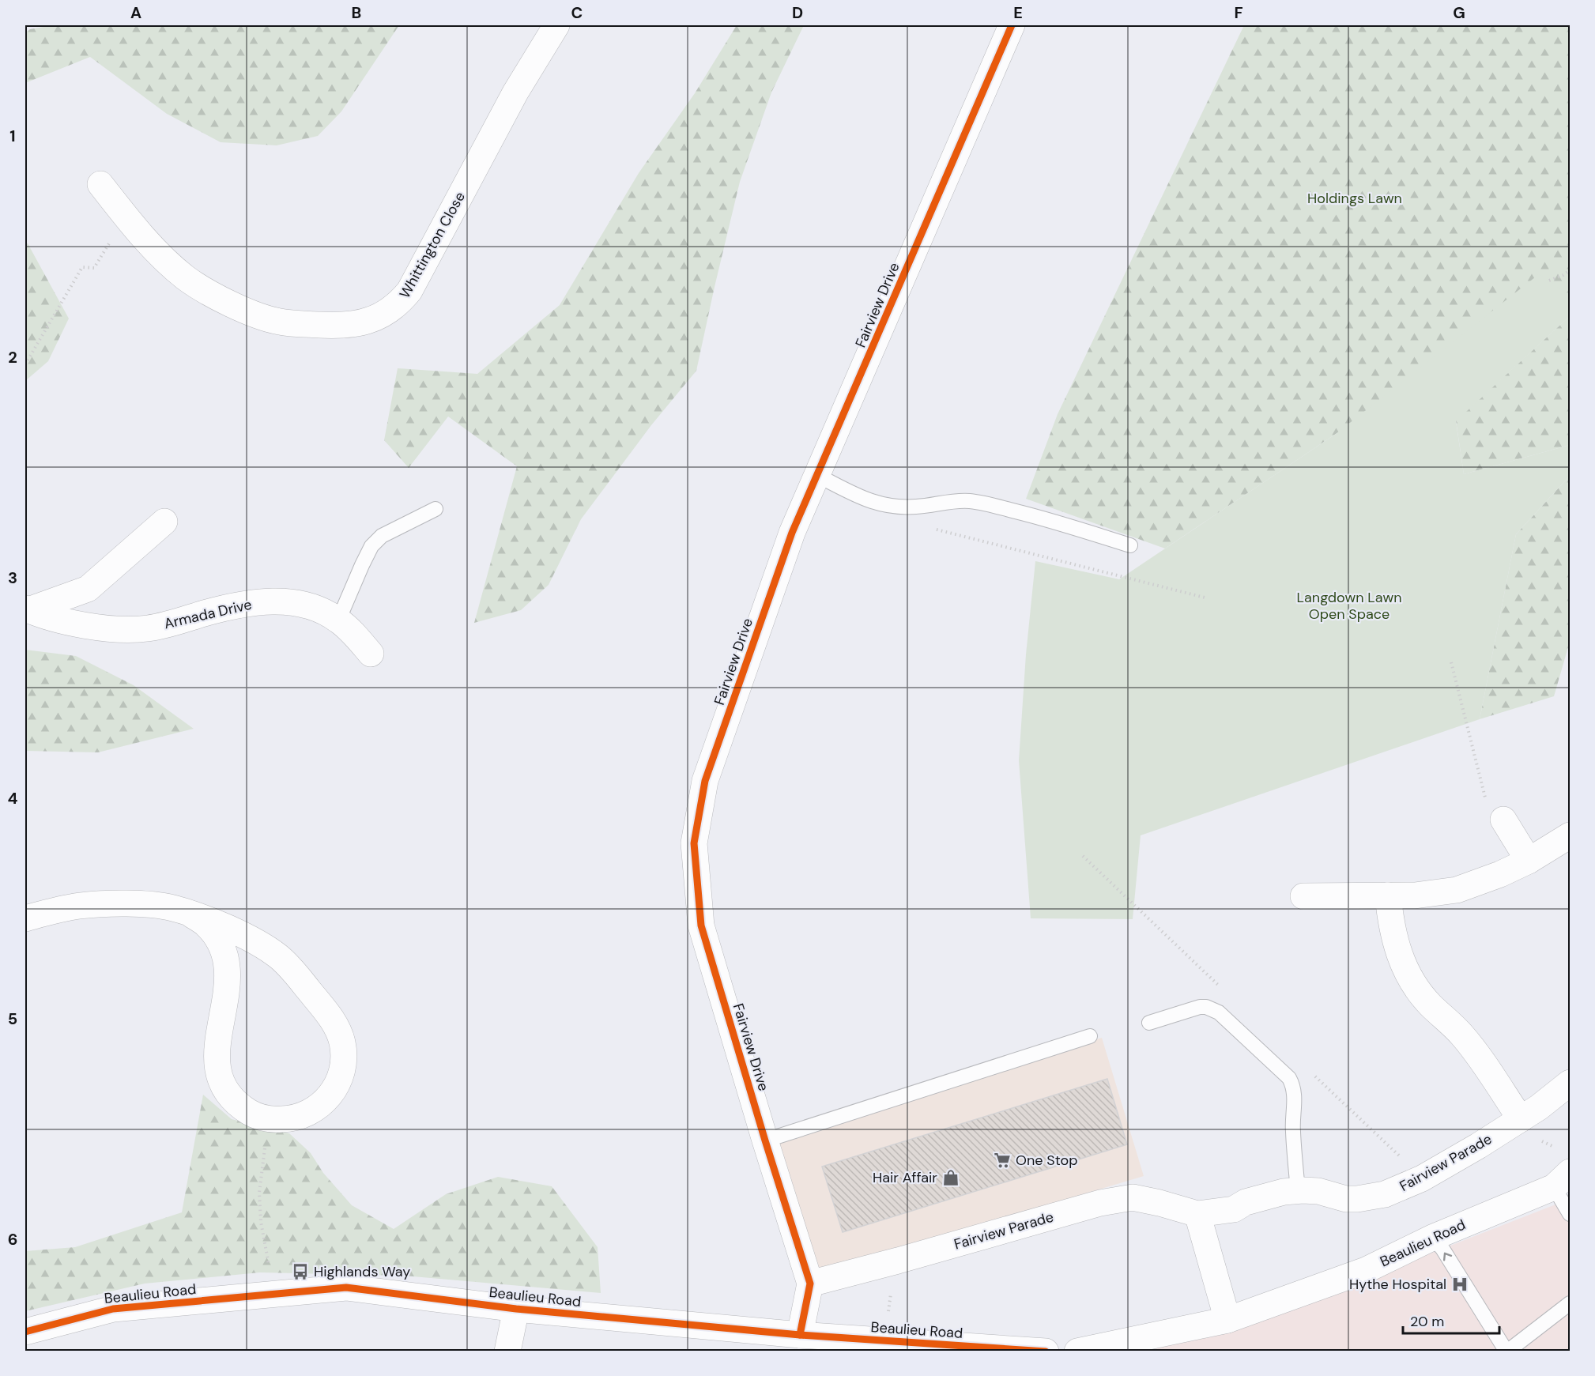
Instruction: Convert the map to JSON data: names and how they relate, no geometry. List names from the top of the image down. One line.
{"streets":{"street":["Whittington Close","Fairview Drive","Armada Drive","Fairview Parade","Beaulieu Road"]},"crossings":[["Fairview Drive","Fairview Parade"],["Fairview Drive","Beaulieu Road"]],"parks":["Holdings Lawn","Langdown Lawn Open Space"],"places":{"supermarket":["One Stop"],"shop":["Hair Affair"],"bus stop":["Highlands Way"],"hospital":["Hythe Hospital"]},"scale_bar":"20 m","grid":{"columns":["A","B","C","D","E","F","G"],"rows":["1","2","3","4","5","6"]}}
